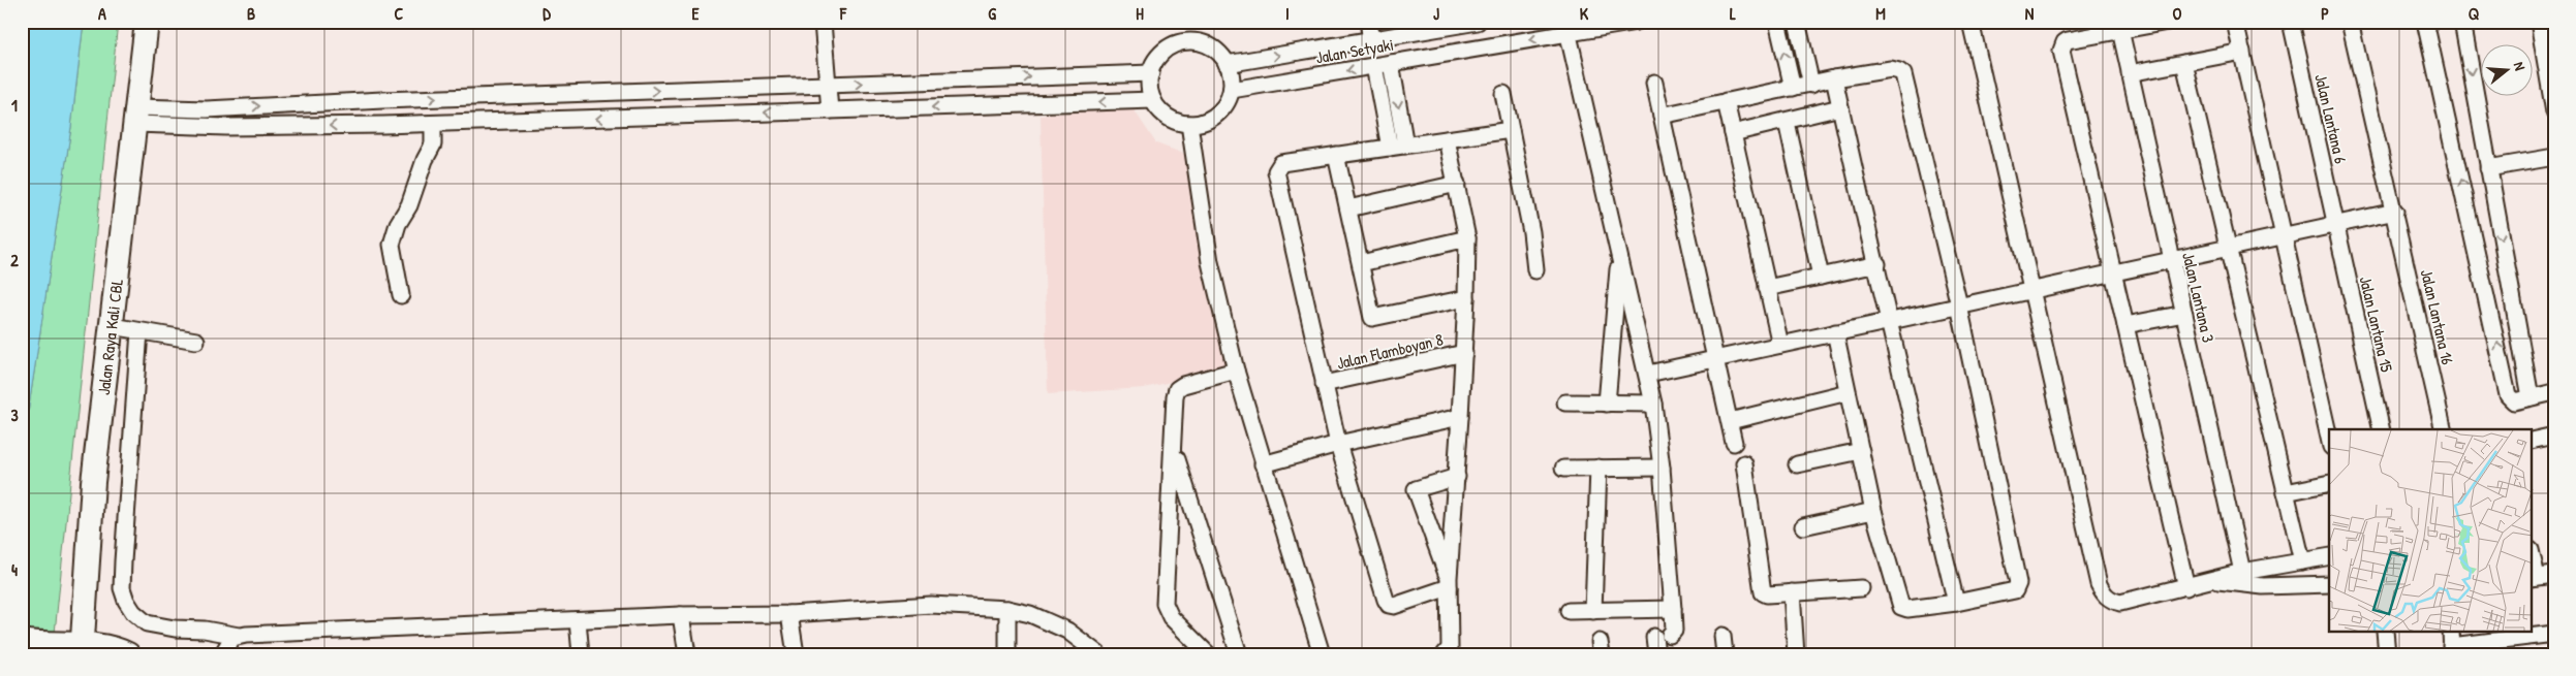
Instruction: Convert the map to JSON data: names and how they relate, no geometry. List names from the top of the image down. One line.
{"streets":{"main road":["Jalan Raya Kali CBL"],"street":["Jalan Setyaki","Jalan Lantana 6","Jalan Lantana 3","Jalan Lantana 16","Jalan Lantana 15","Jalan Flamboyan 8"]},"crossings":[["Jalan Lantana 6","Jalan Lantana 15"]],"north":"right","grid":{"columns":["A","B","C","D","E","F","G","H","I","J","K","L","M","N","O","P","Q"],"rows":["1","2","3","4"]}}
